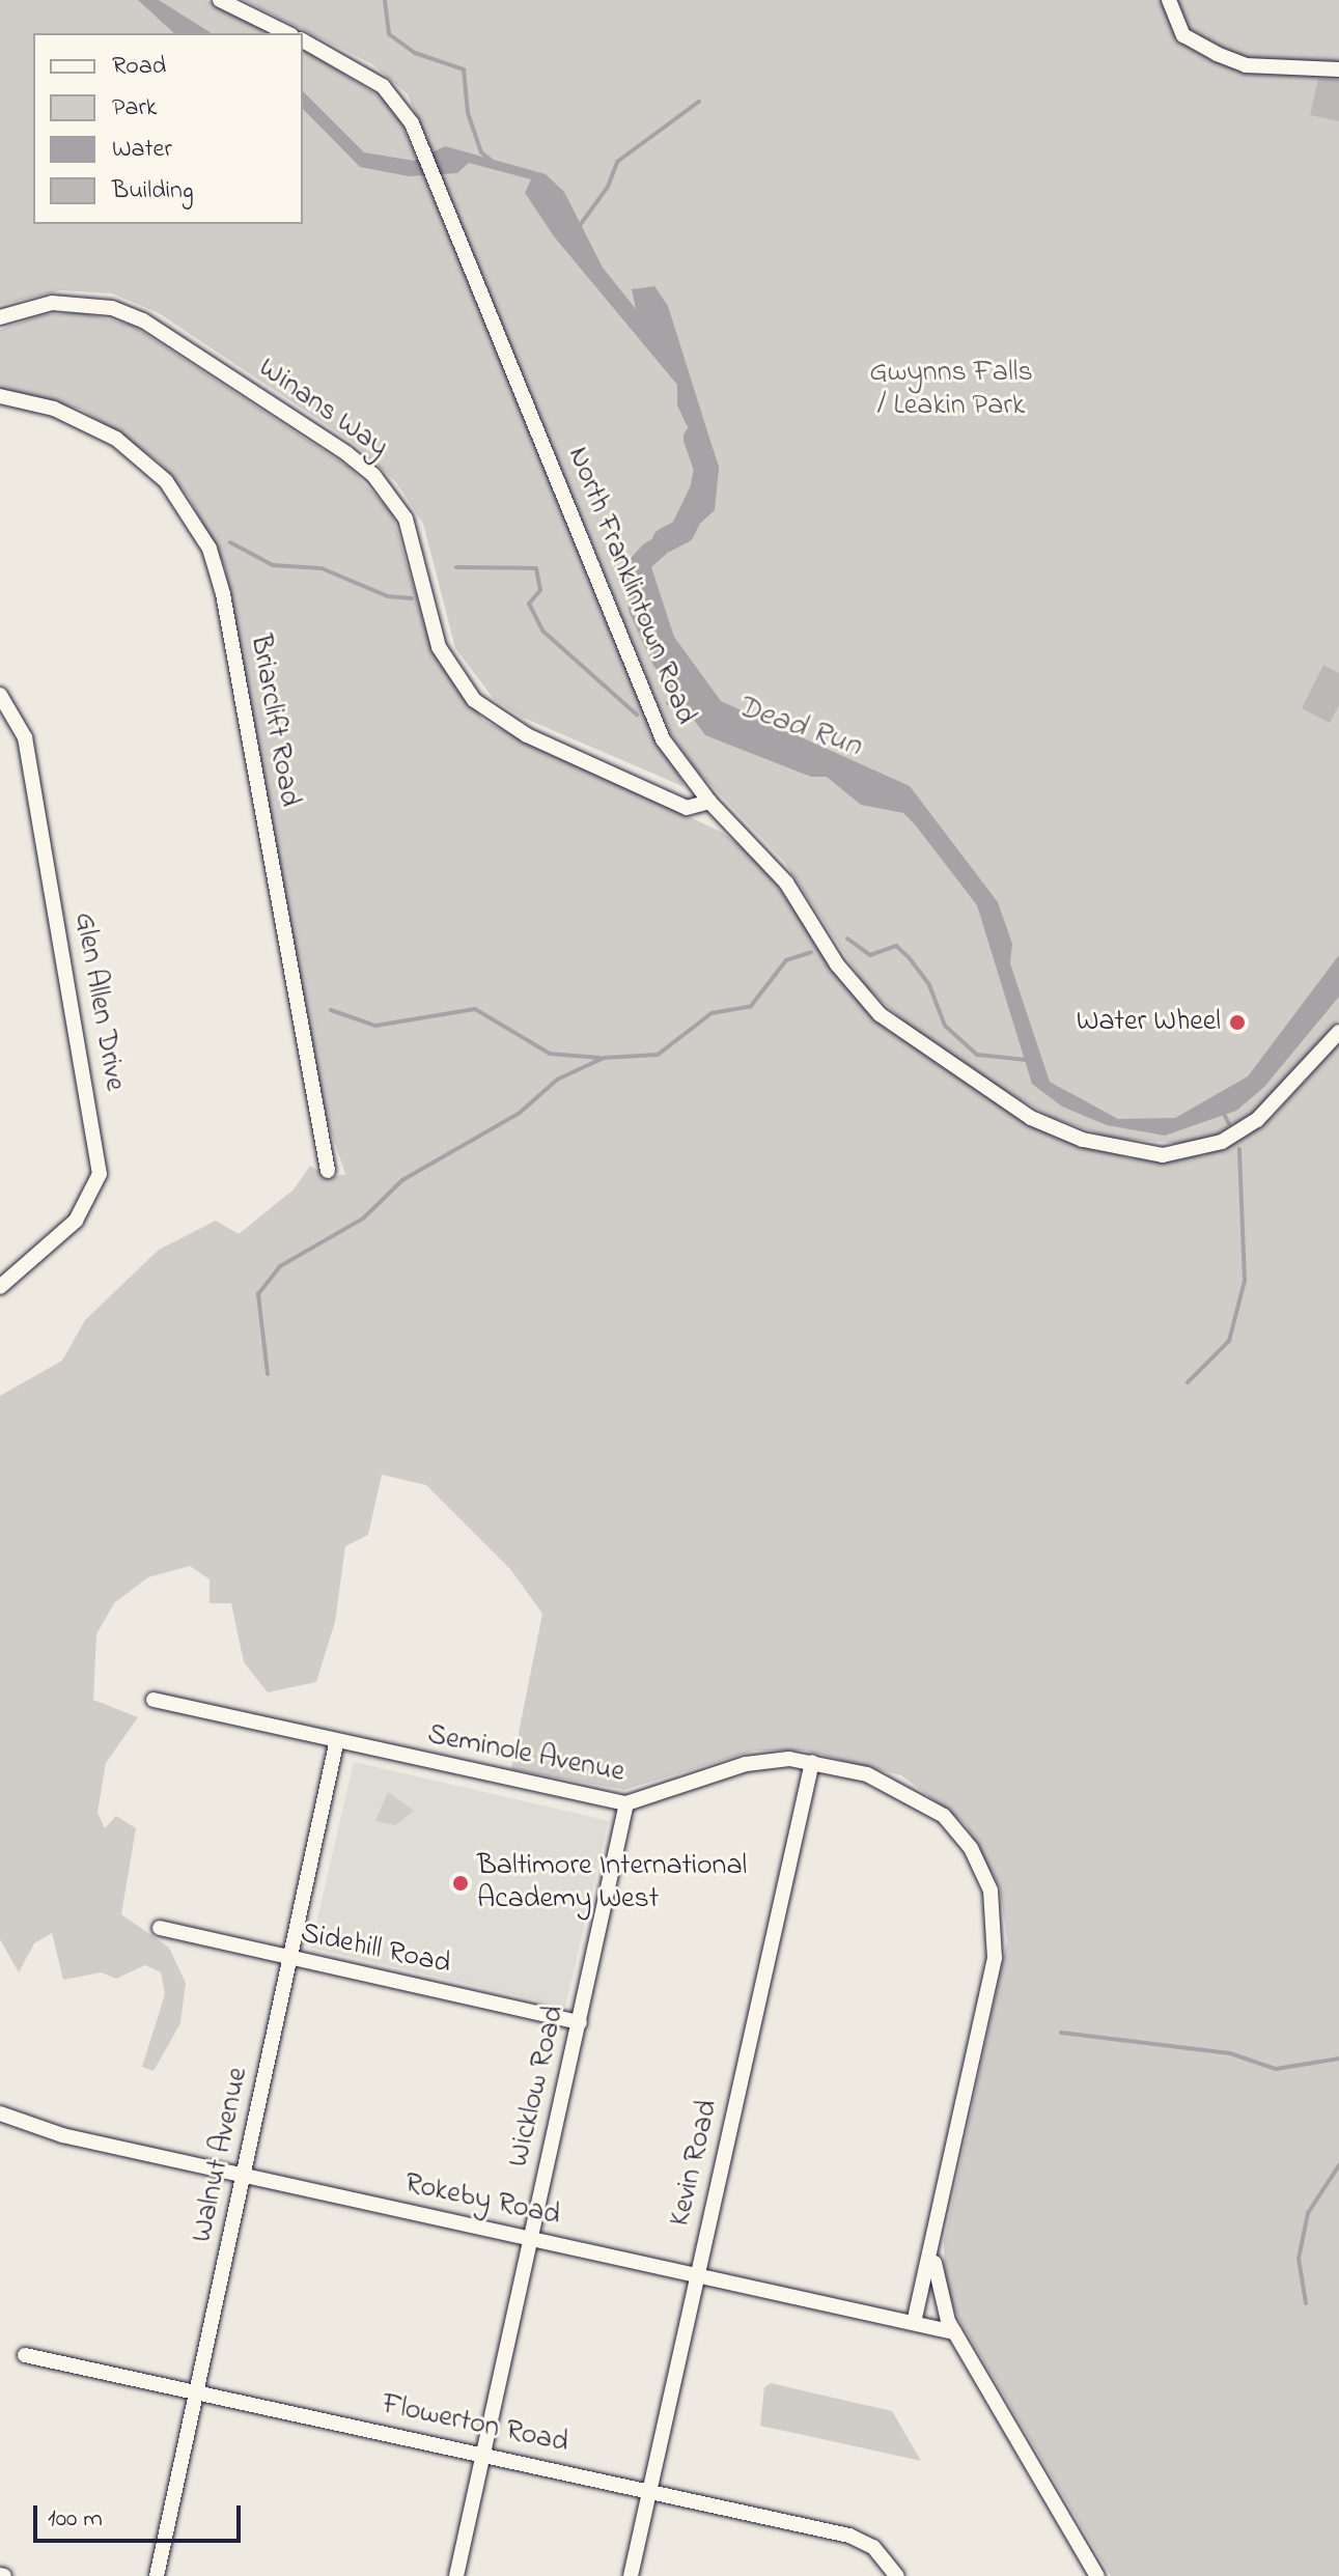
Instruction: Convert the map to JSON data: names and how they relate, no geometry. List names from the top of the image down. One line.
{"streets":{"street":["Winans Way","North Franklintown Road","Briarclift Road","Glen Allen Drive","Seminole Avenue","Sidehill Road","Wicklow Road","Walnut Avenue","Kevin Road","Rokeby Road","Flowerton Road"]},"crossings":[["Winans Way","North Franklintown Road"],["Seminole Avenue","Wicklow Road"],["Seminole Avenue","Walnut Avenue"],["Seminole Avenue","Kevin Road"],["Seminole Avenue","Rokeby Road"],["Sidehill Road","Wicklow Road"],["Sidehill Road","Walnut Avenue"],["Wicklow Road","Rokeby Road"],["Wicklow Road","Flowerton Road"],["Walnut Avenue","Rokeby Road"],["Walnut Avenue","Flowerton Road"],["Kevin Road","Rokeby Road"],["Kevin Road","Flowerton Road"]],"water":["Dead Run"],"parks":["Gwynns Falls / Leakin Park"],"places":["Water Wheel","Baltimore International Academy West"],"legend":["Road","Park","Water","Building"],"scale_bar":"100 m"}
